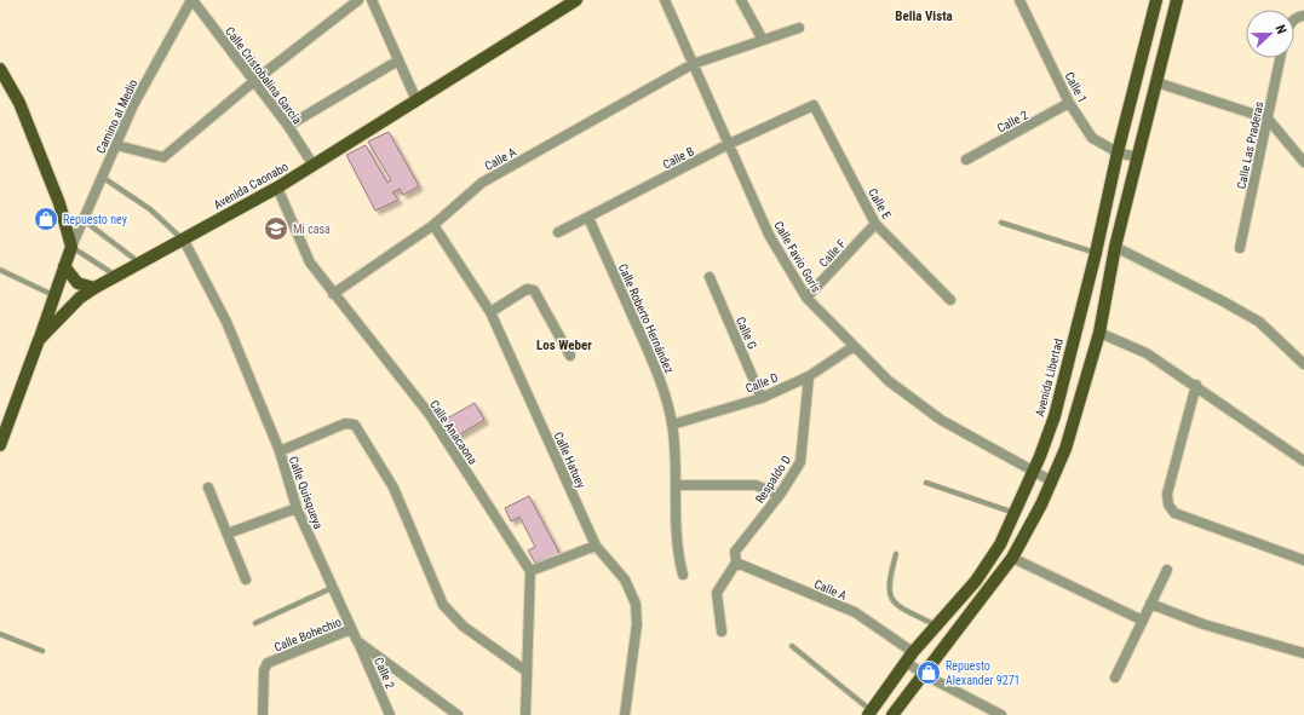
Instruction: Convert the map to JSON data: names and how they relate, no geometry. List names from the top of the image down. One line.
{"streets":{"main road":["Avenida Caonabo","Avenida Libertad"],"street":["Calle Cristobalina García","Calle 1","Camino al Medio","Calle 2","Calle Las Praderas","Calle B","Calle A","Calle E","Calle F","Calle Favio Goris","Calle Roberto Hernández","Calle G","Calle D","Calle Anacaona","Calle Hatuey","Respaldo D","Calle Quisqueya","Calle Bohechio"]},"crossings":[["Calle Cristobalina García","Camino al Medio"],["Calle Cristobalina García","Avenida Caonabo"],["Calle 1","Calle 2"],["Calle 1","Avenida Libertad"],["Calle 2","Calle Quisqueya"],["Calle B","Calle E"],["Calle B","Calle Favio Goris"],["Calle B","Calle Roberto Hernández"],["Calle A","Calle Favio Goris"],["Calle A","Avenida Libertad"],["Calle A","Calle Anacaona"],["Calle A","Calle Hatuey"],["Calle A","Respaldo D"],["Avenida Caonabo","Calle Anacaona"],["Avenida Caonabo","Calle Quisqueya"],["Calle E","Calle F"],["Calle F","Calle Favio Goris"],["Calle Favio Goris","Avenida Libertad"],["Calle Favio Goris","Calle D"],["Calle Roberto Hernández","Calle D"],["Calle G","Calle D"],["Calle D","Respaldo D"],["Calle Quisqueya","Calle Bohechio"]],"districts":["Bella Vista","Los Weber"],"places":{"shop":["Repuesto ney","Repuesto Alexander 9271"],"school or university":["Mi casa"]},"north":"right"}
